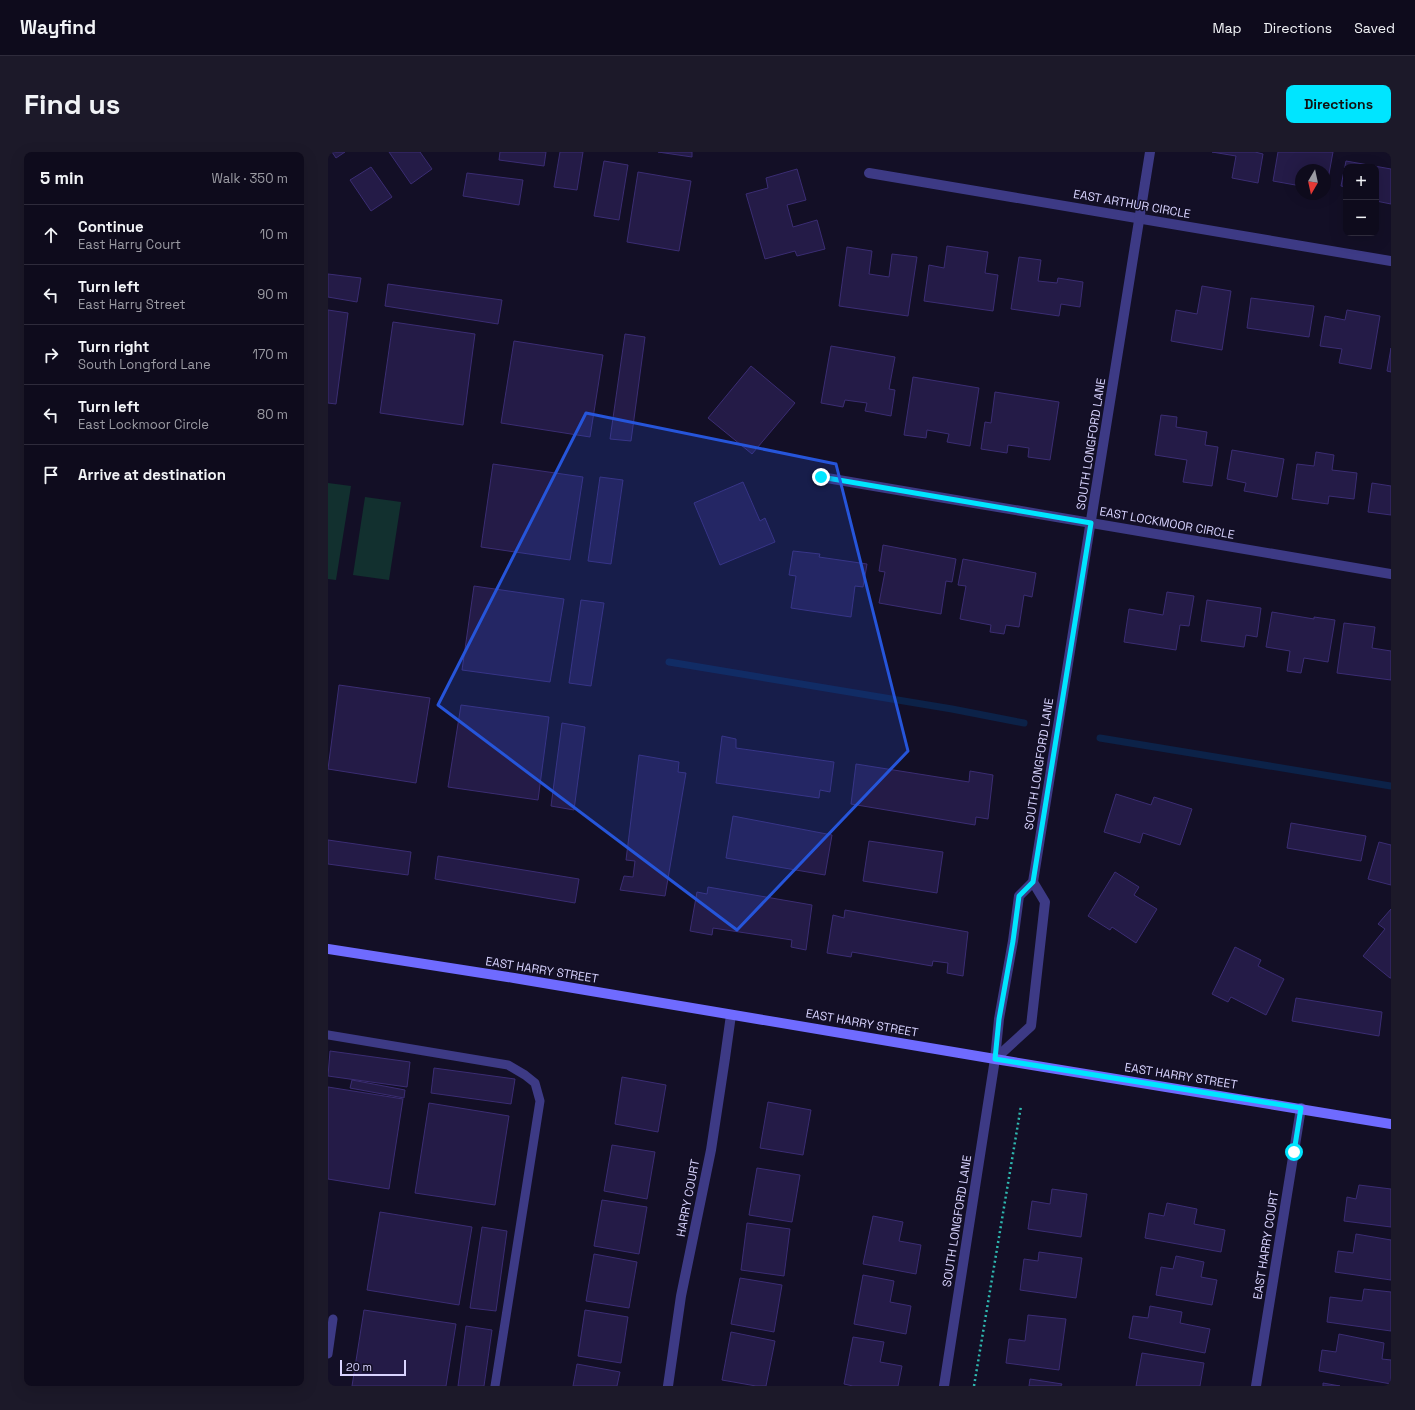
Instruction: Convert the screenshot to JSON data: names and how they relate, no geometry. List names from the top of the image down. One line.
{"streets":{"main road":["EAST HARRY STREET"],"street":["EAST ARTHUR CIRCLE","SOUTH LONGFORD LANE","EAST LOCKMOOR CIRCLE","HARRY COURT","EAST HARRY COURT"]},"crossings":[["EAST ARTHUR CIRCLE","SOUTH LONGFORD LANE"],["SOUTH LONGFORD LANE","EAST LOCKMOOR CIRCLE"],["SOUTH LONGFORD LANE","EAST HARRY STREET"],["EAST HARRY STREET","HARRY COURT"],["EAST HARRY STREET","EAST HARRY COURT"]],"scale_bar":"20 m","north":"bottom","page":{"header":"Wayfind","nav":["Map","Directions","Saved"],"buttons":"Directions","title":"Find us","heading":["5 min","Walk · 350 m"],"map_buttons":["+","−"],"list":[["Continue","East Harry Court","10 m"],["Turn left","East Harry Street","90 m"],["Turn right","South Longford Lane","170 m"],["Turn left","East Lockmoor Circle","80 m"],"Arrive at destination"],"scale":"20 m"}}
